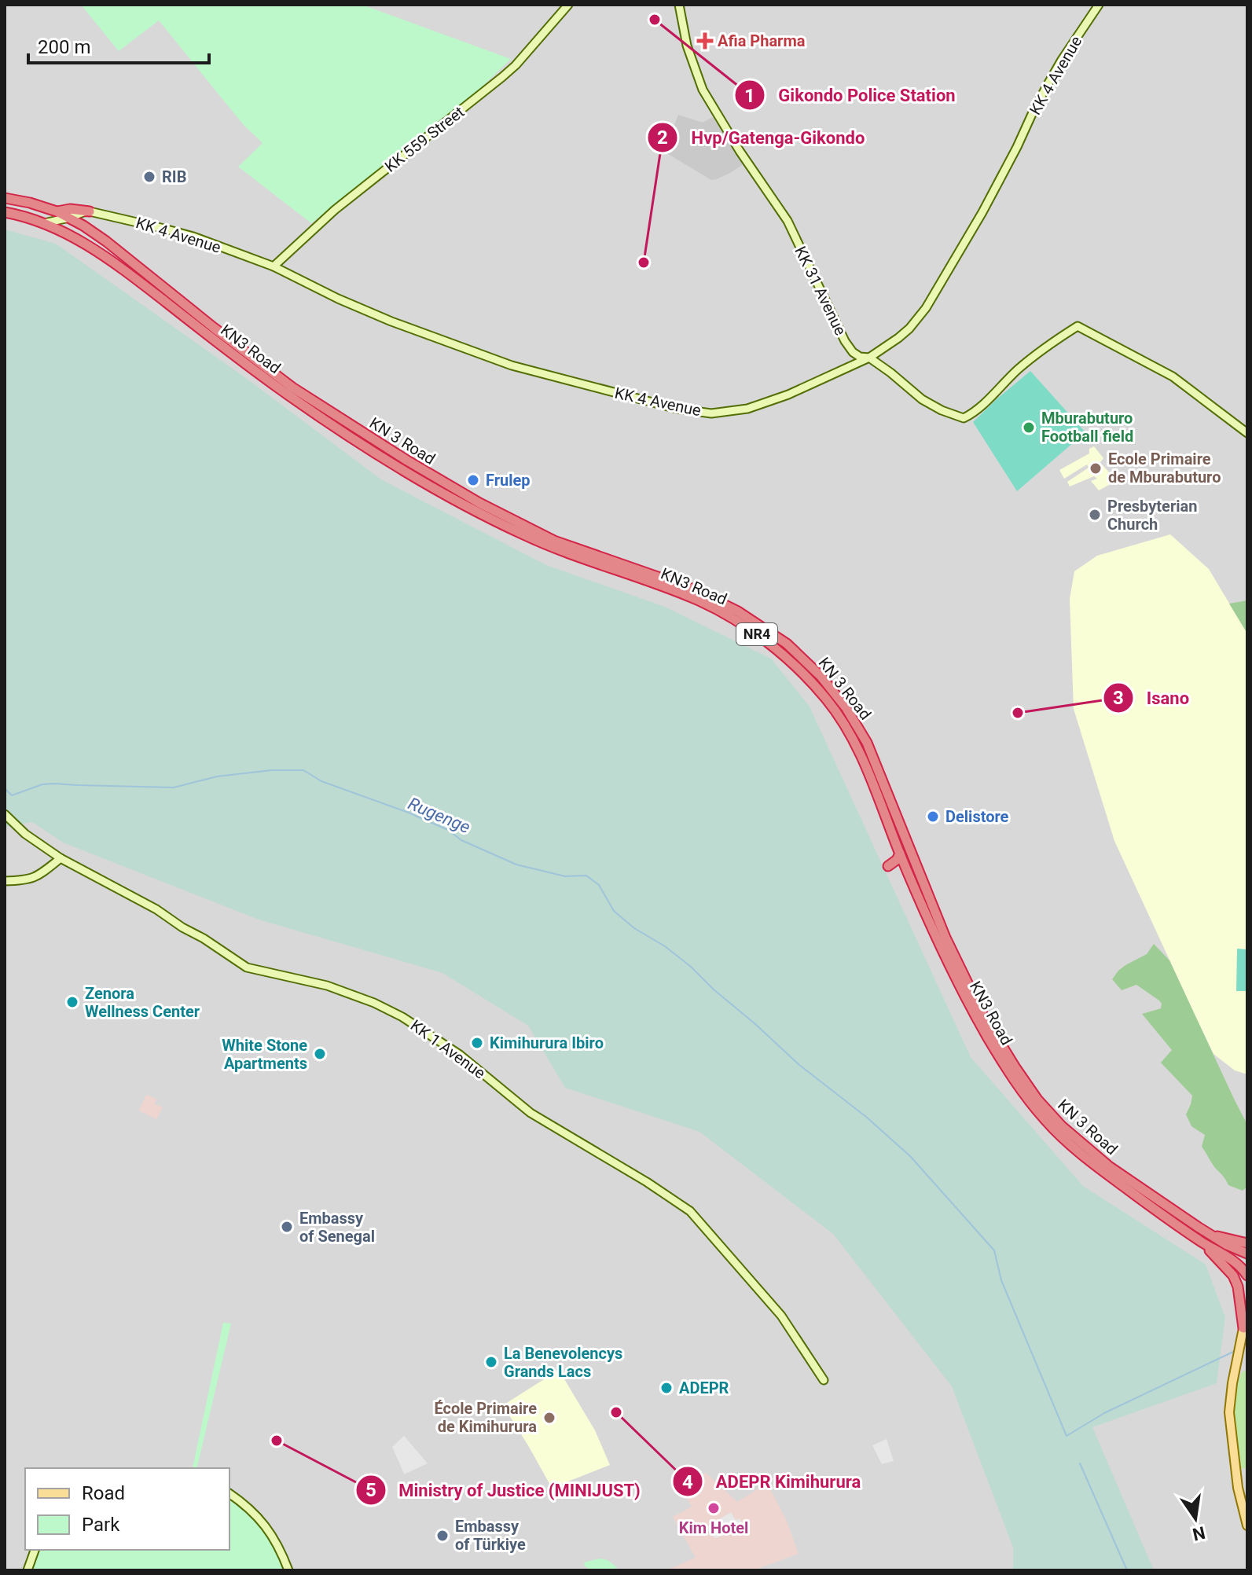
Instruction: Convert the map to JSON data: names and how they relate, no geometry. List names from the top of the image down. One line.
{"streets":{"highway":["KN3 Road","KN 3 Road","NR4"],"main road":["KK 4 Avenue","KK 559 Street","KK 31 Avenue","KK 1 Avenue"]},"crossings":[["KK 4 Avenue","KK 559 Street"],["KK 4 Avenue","KK 31 Avenue"],["KN3 Road","KN 3 Road"]],"water":["Rugenge"],"places":{"other":["Gikondo Police Station","RIB","Hvp/Gatenga-Gikondo","Mburabuturo Football field","Ecole Primaire de Mburabuturo","Frulep","Presbyterian Church","Isano","Delistore","Zenora Wellness Center","Kimihurura Ibiro","White Stone Apartments","Embassy of Senegal","La Benevolencys Grands Lacs","ADEPR","ADEPR Kimihurura","École Primaire de Kimihurura","Ministry of Justice (MINIJUST)","Kim Hotel","Embassy of Türkiye"],"health":["Afia Pharma"]},"legend":["Road","Park"],"scale_bar":"200 m","north":"bottom"}
